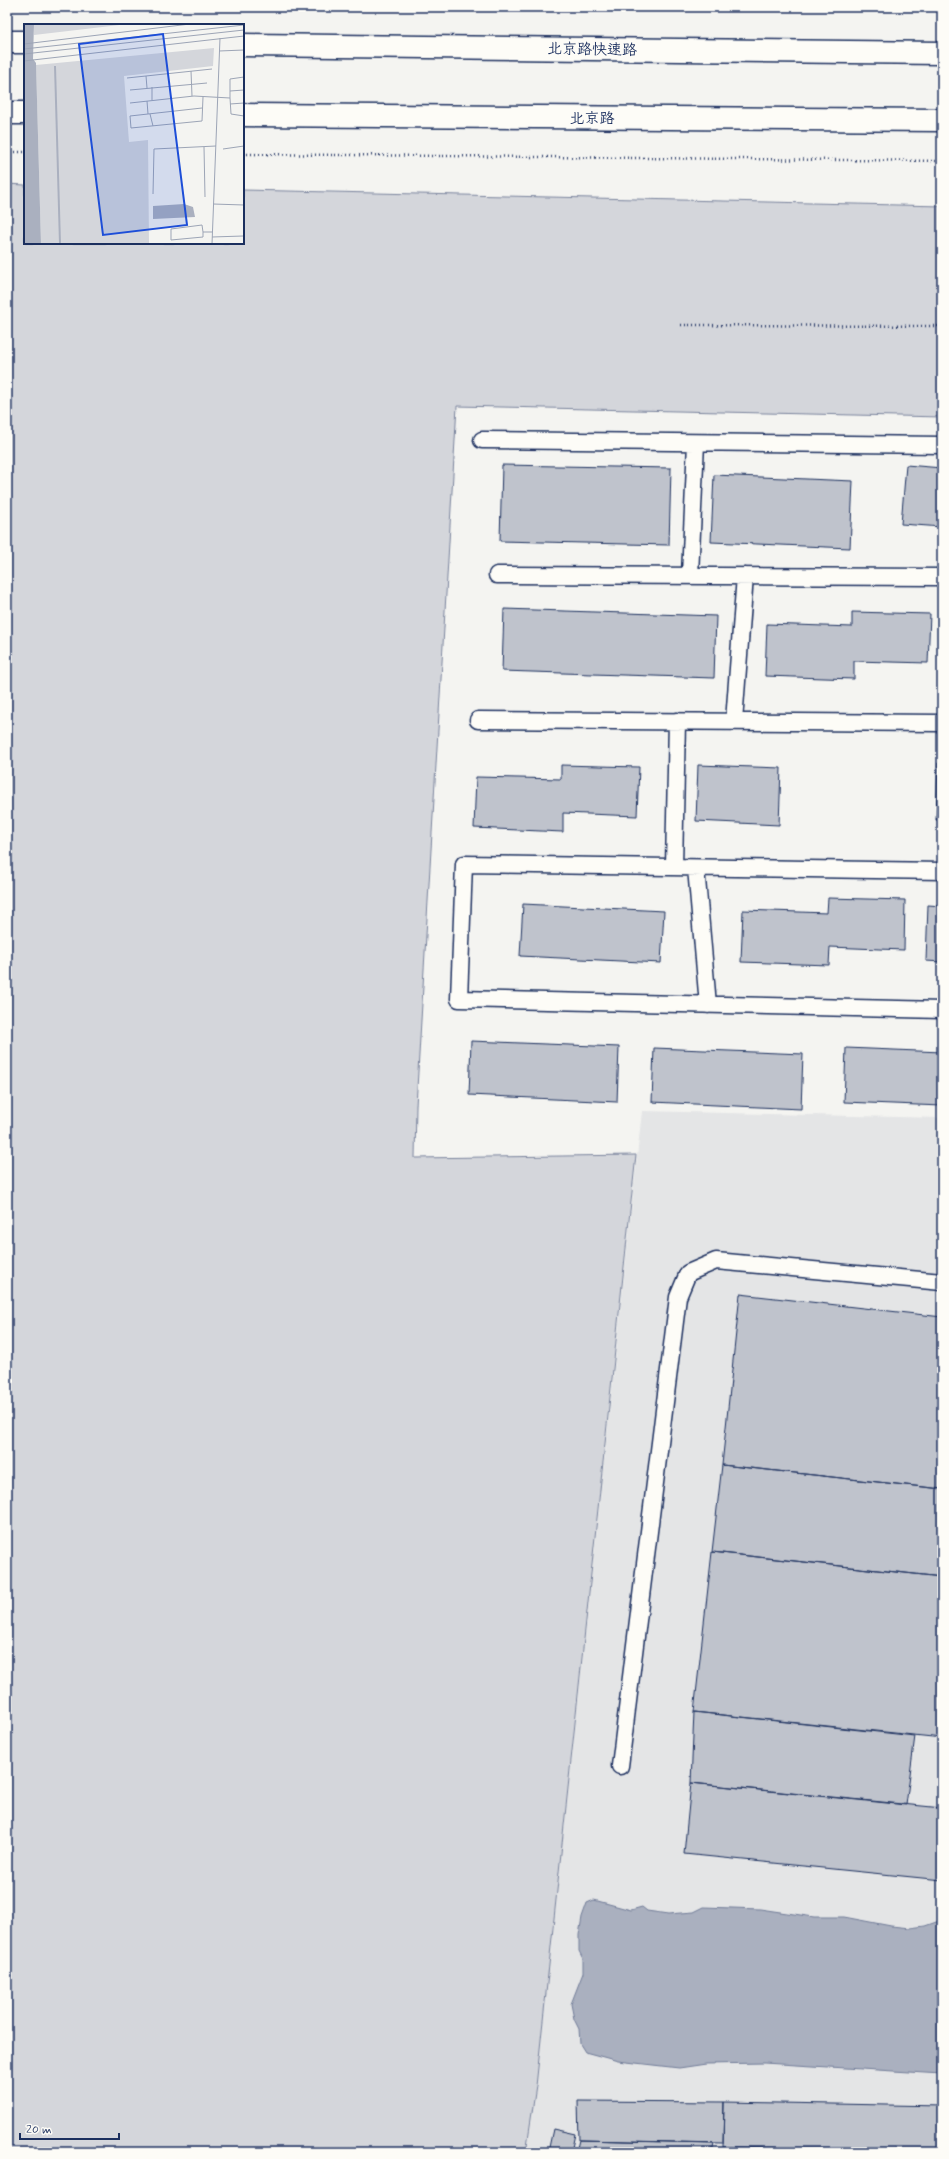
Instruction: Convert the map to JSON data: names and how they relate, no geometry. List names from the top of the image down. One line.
{"streets":{"main road":["北京路快速路","北京路"]},"scale_bar":"20 m"}
